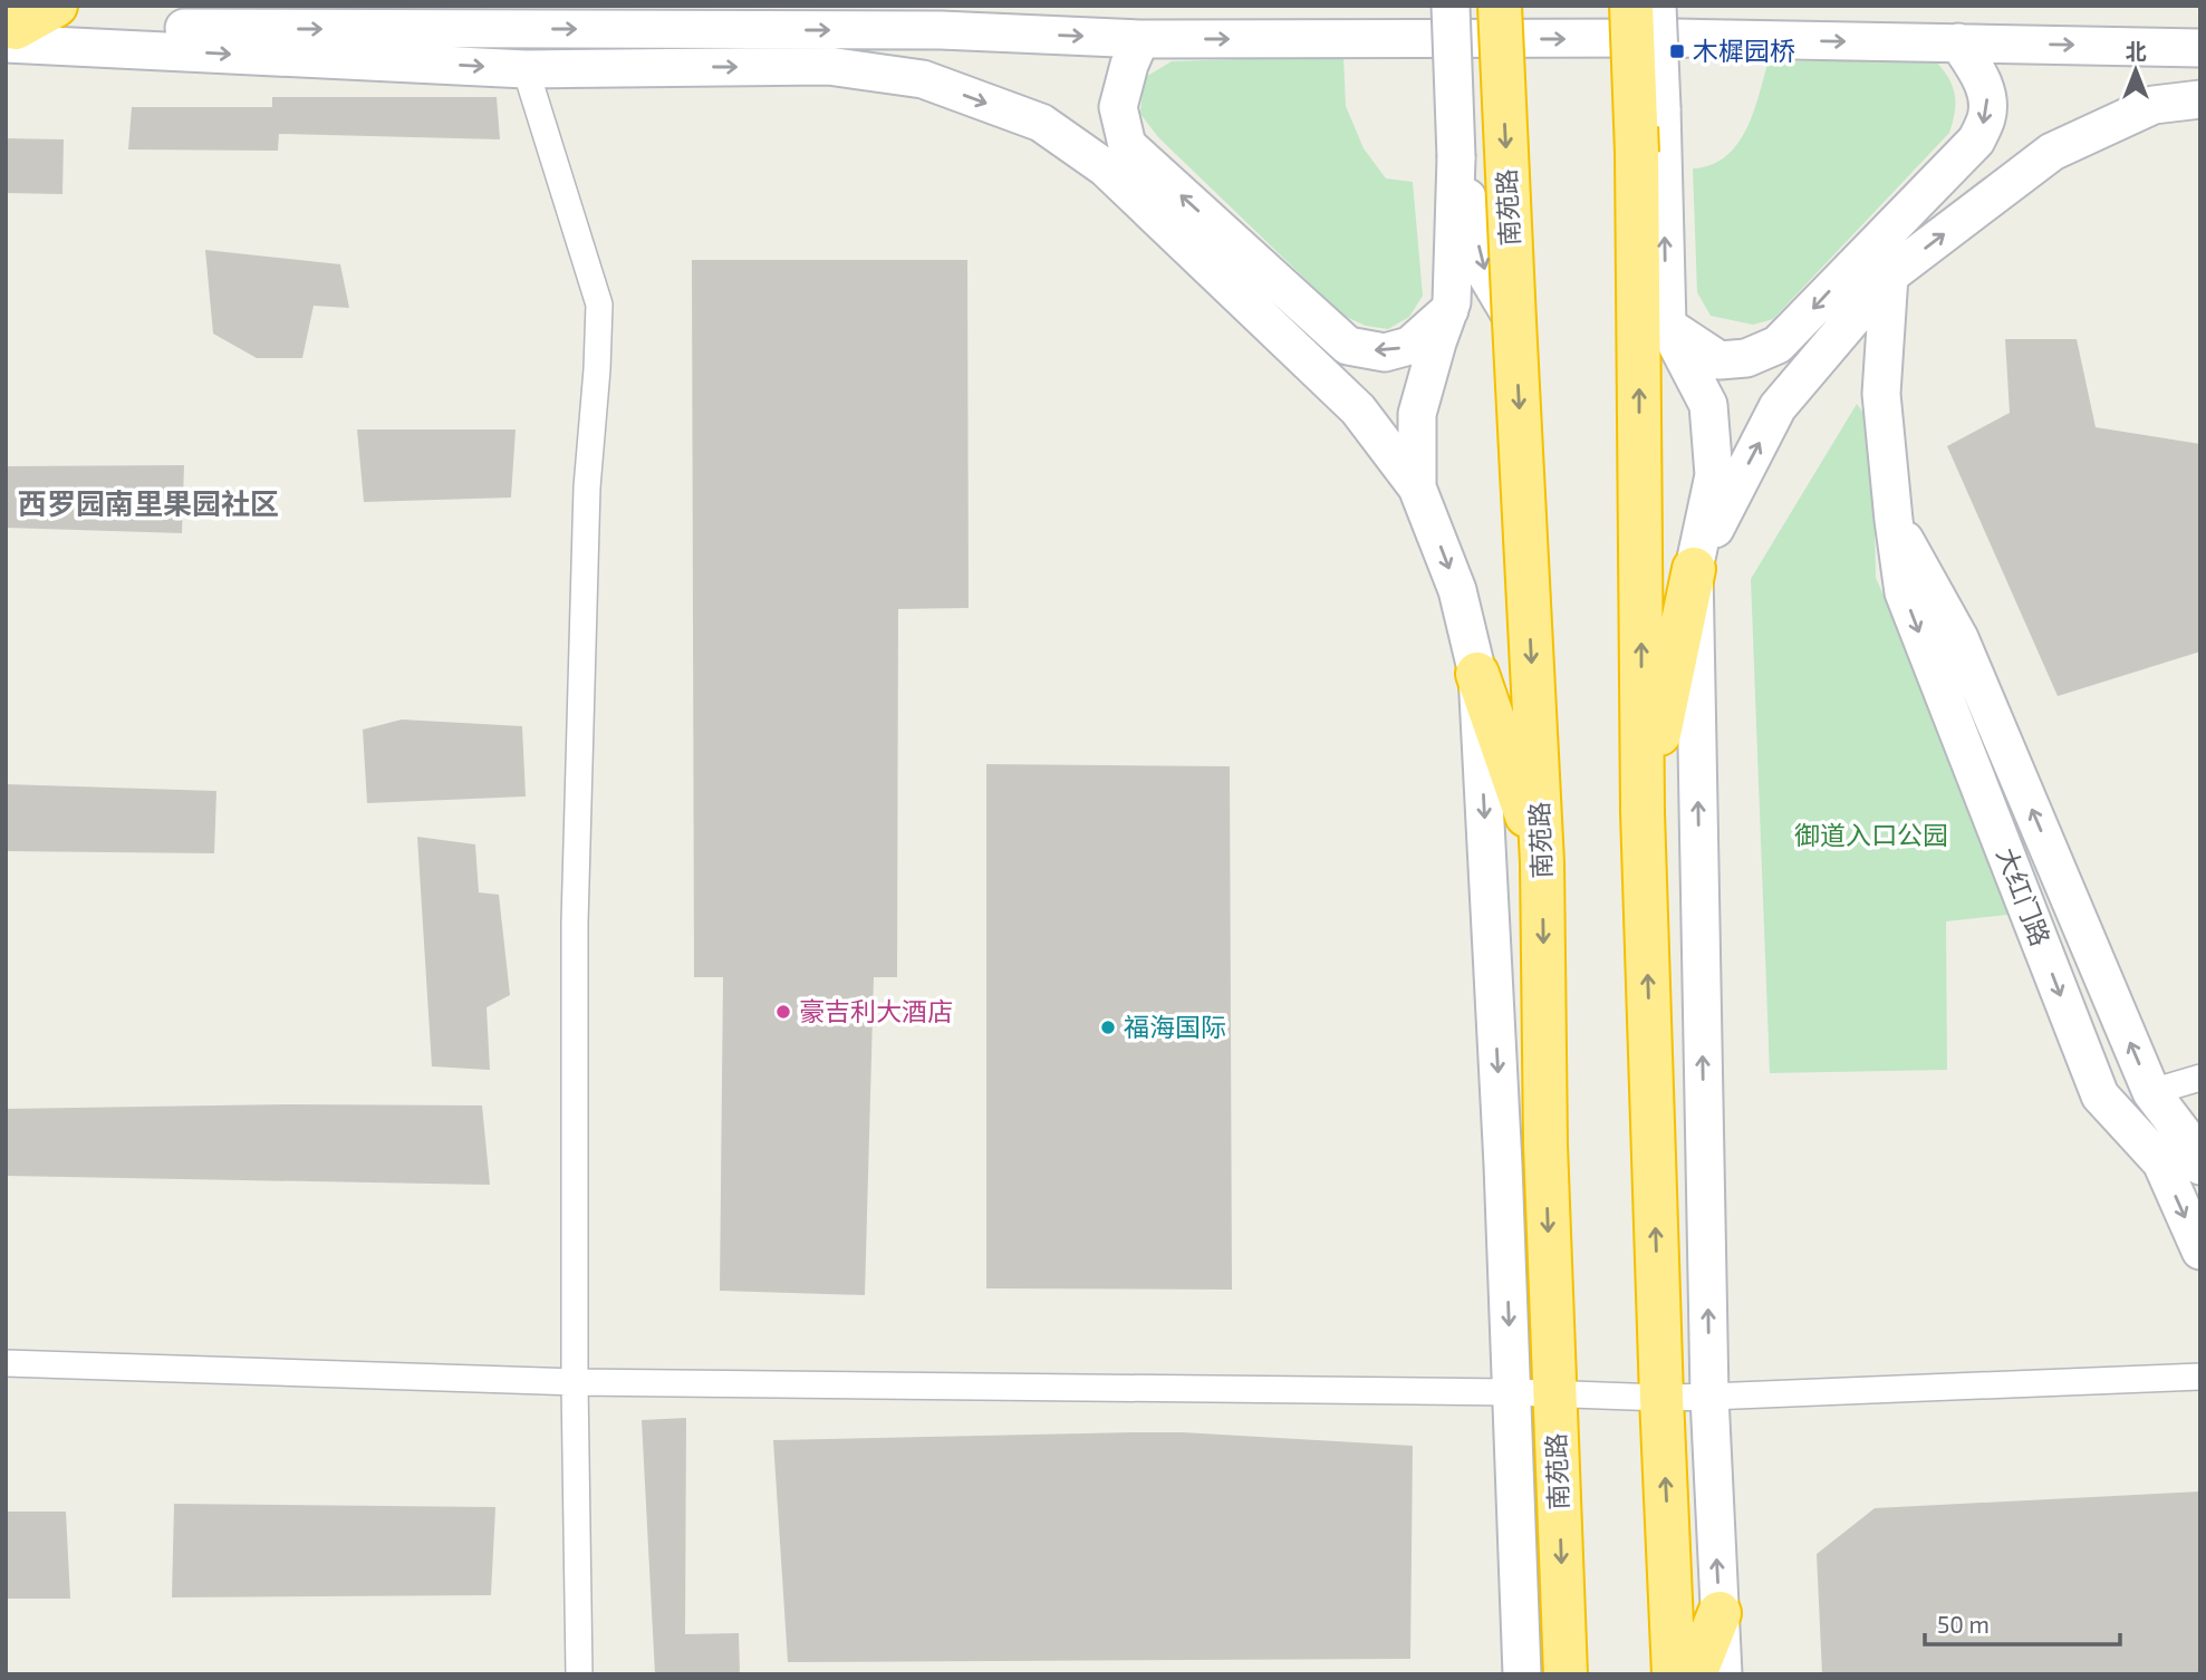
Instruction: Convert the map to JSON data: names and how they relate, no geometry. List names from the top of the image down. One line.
{"streets":{"highway":["南苑路"],"street":["大红门路"]},"districts":["西罗园南里果园社区"],"parks":["御道入口公园"],"places":{"transit":["木樨园桥"],"other":["豪吉利大酒店","福海国际"]},"scale_bar":"50 m","north":"top"}
